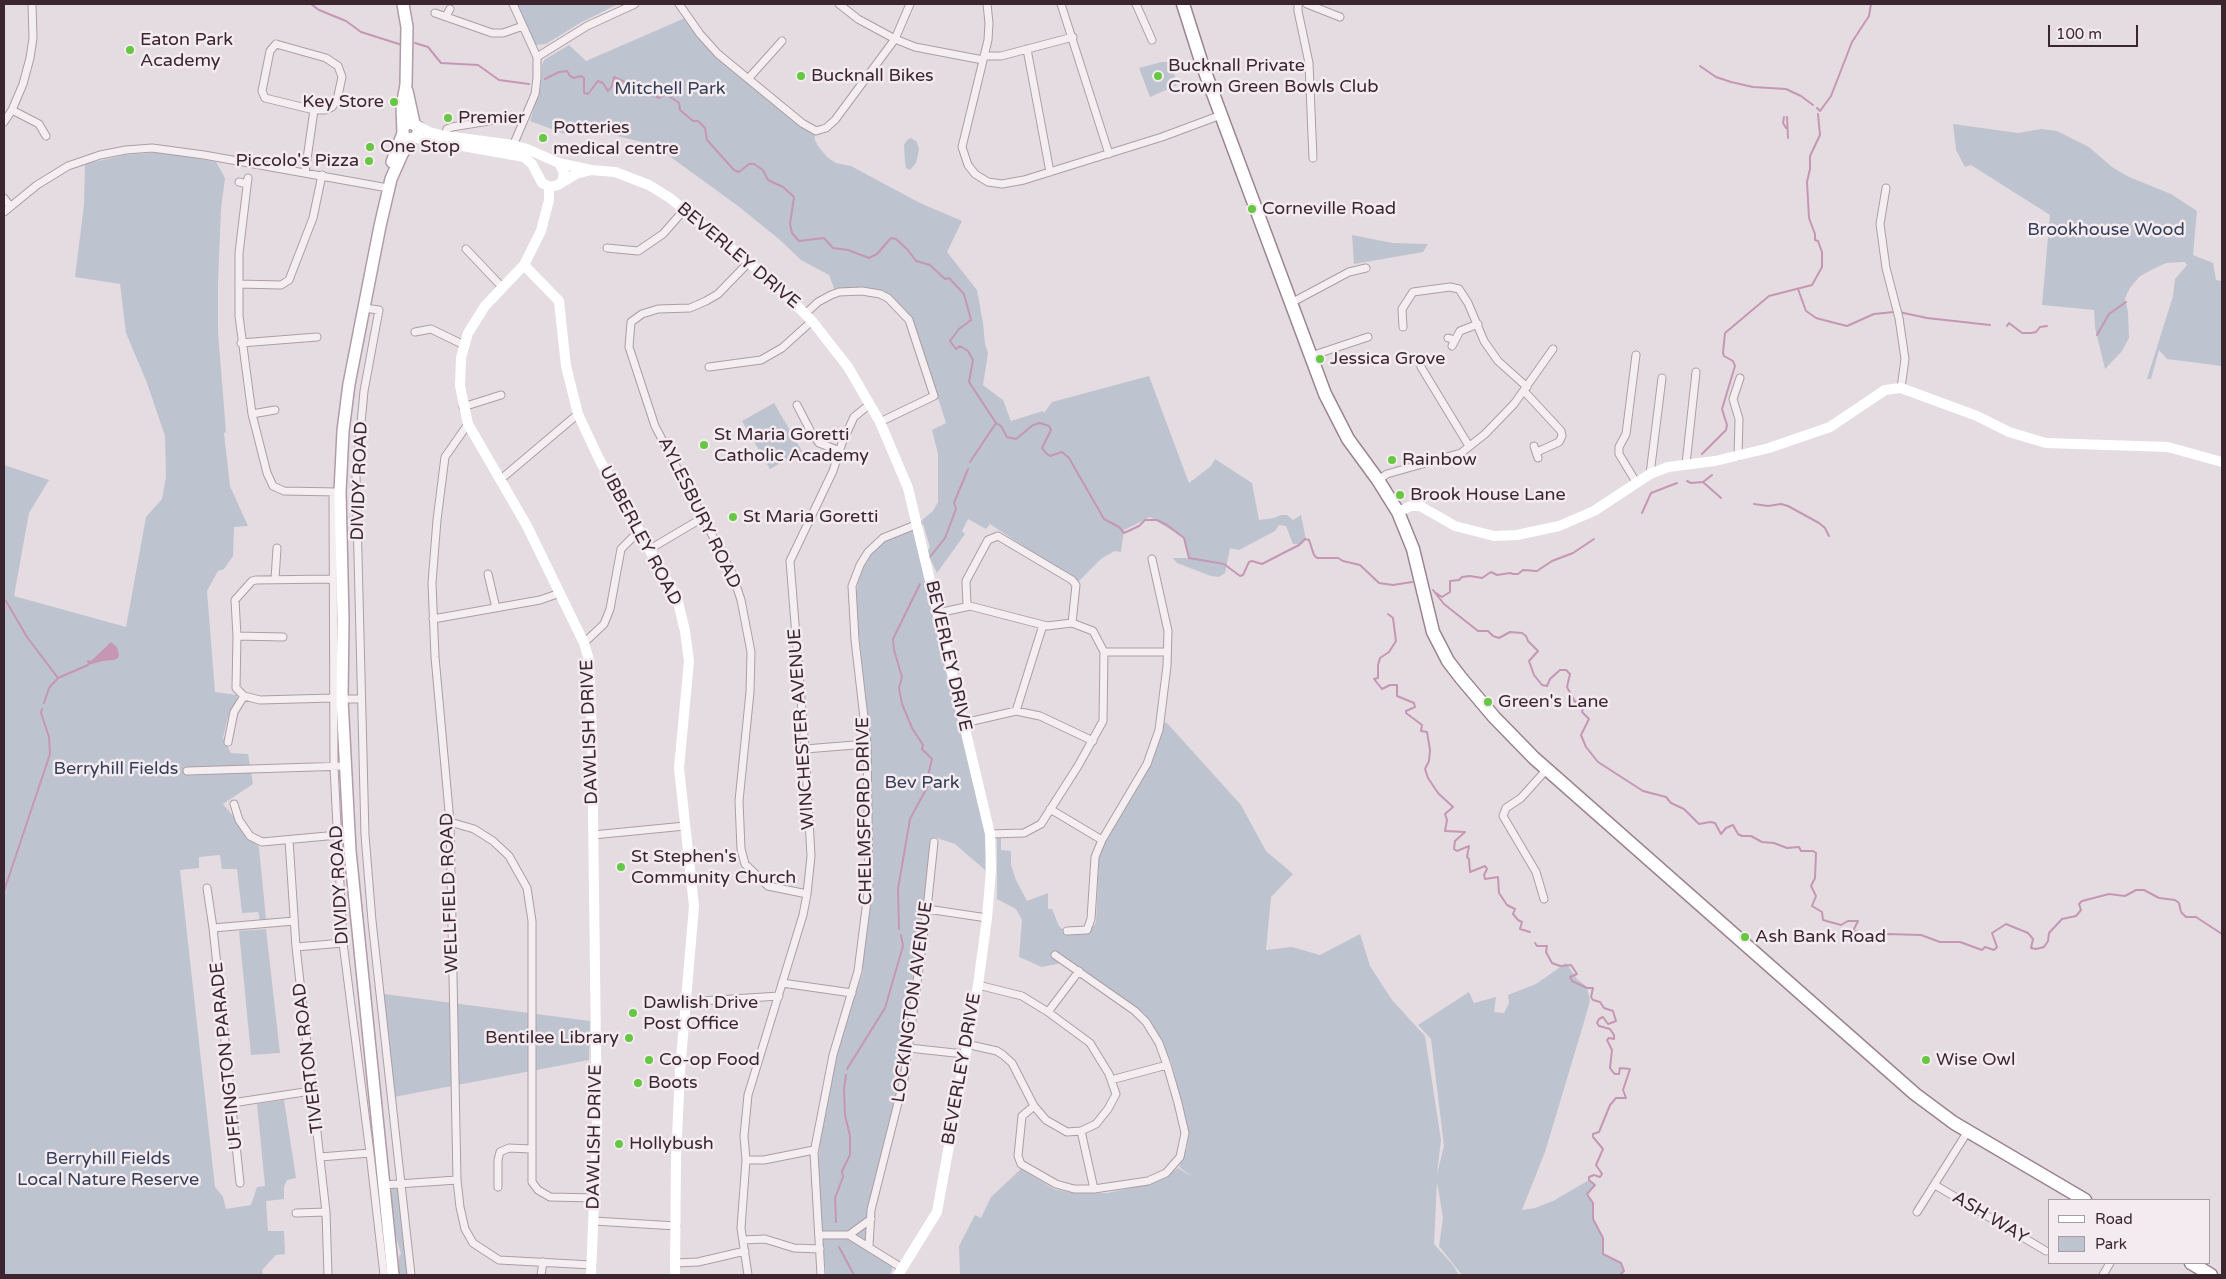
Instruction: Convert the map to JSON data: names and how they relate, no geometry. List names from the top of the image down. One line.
{"streets":{"main road":["DIVIDY ROAD"],"street":["BEVERLEY DRIVE","AYLESBURY ROAD","UBBERLEY ROAD","WINCHESTER AVENUE","DAWLISH DRIVE","CHELMSFORD DRIVE","WELLFIELD ROAD","LOCKINGTON AVENUE","UFFINGTON PARADE","TIVERTON ROAD","ASH WAY"]},"crossings":[["BEVERLEY DRIVE","DIVIDY ROAD"],["BEVERLEY DRIVE","AYLESBURY ROAD"],["BEVERLEY DRIVE","WINCHESTER AVENUE"],["BEVERLEY DRIVE","DAWLISH DRIVE"],["BEVERLEY DRIVE","CHELMSFORD DRIVE"],["AYLESBURY ROAD","WINCHESTER AVENUE"],["UBBERLEY ROAD","DAWLISH DRIVE"],["DAWLISH DRIVE","WELLFIELD ROAD"]],"parks":["Mitchell Park","Brookhouse Wood","Berryhill Fields","Bev Park","Berryhill Fields Local Nature Reserve"],"places":["Eaton Park Academy","Bucknall Bikes","Bucknall Private Crown Green Bowls Club","Key Store","Premier","Potteries medical centre","One Stop","Piccolo's Pizza","Corneville Road","Jessica Grove","St Maria Goretti Catholic Academy","Rainbow","Brook House Lane","St Maria Goretti","Green's Lane","St Stephen's Community Church","Ash Bank Road","Dawlish Drive Post Office","Bentilee Library","Co-op Food","Wise Owl","Boots","Hollybush"],"legend":["Road","Park"],"scale_bar":"100 m"}
